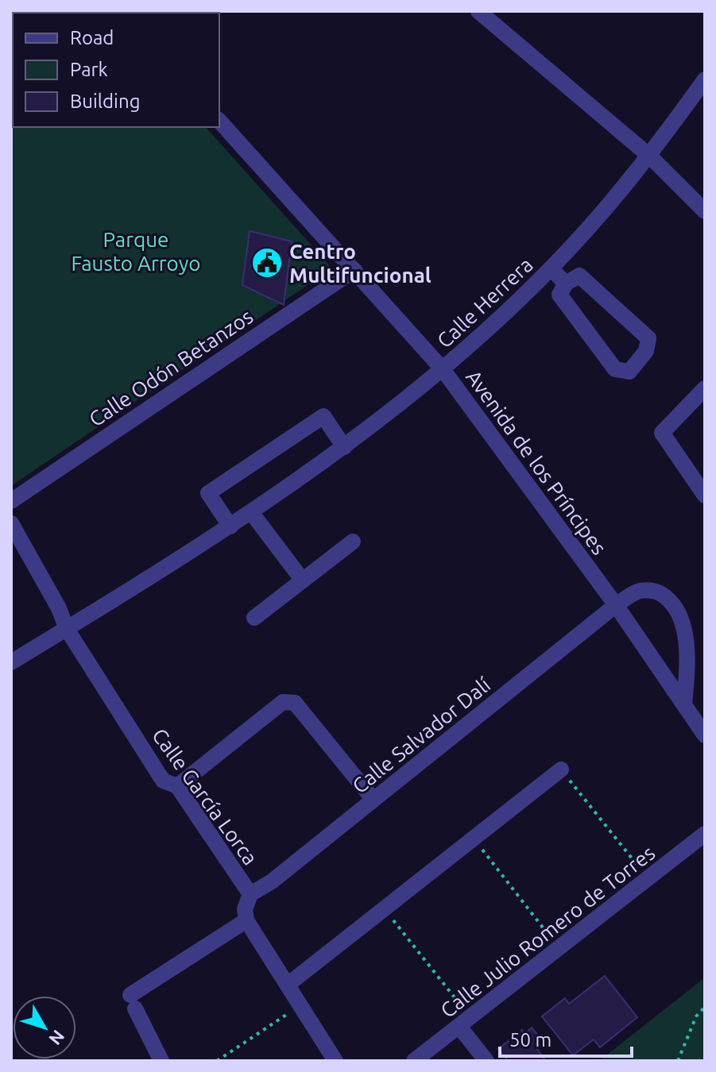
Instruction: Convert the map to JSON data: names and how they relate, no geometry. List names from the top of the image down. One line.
{"streets":{"street":["Calle Herrera","Calle Odón Betanzos","Avenida de los Príncipes","Calle Salvador Dalí","Calle García Lorca","Calle Julio Romero de Torres"]},"crossings":[["Calle Herrera","Avenida de los Príncipes"],["Calle Herrera","Calle García Lorca"],["Calle Odón Betanzos","Avenida de los Príncipes"],["Avenida de los Príncipes","Calle Salvador Dalí"],["Calle Salvador Dalí","Calle García Lorca"]],"parks":["Parque Fausto Arroyo"],"places":{"public building":["Centro Multifuncional"]},"legend":["Road","Park","Building"],"scale_bar":"50 m","north":"bottom right"}
